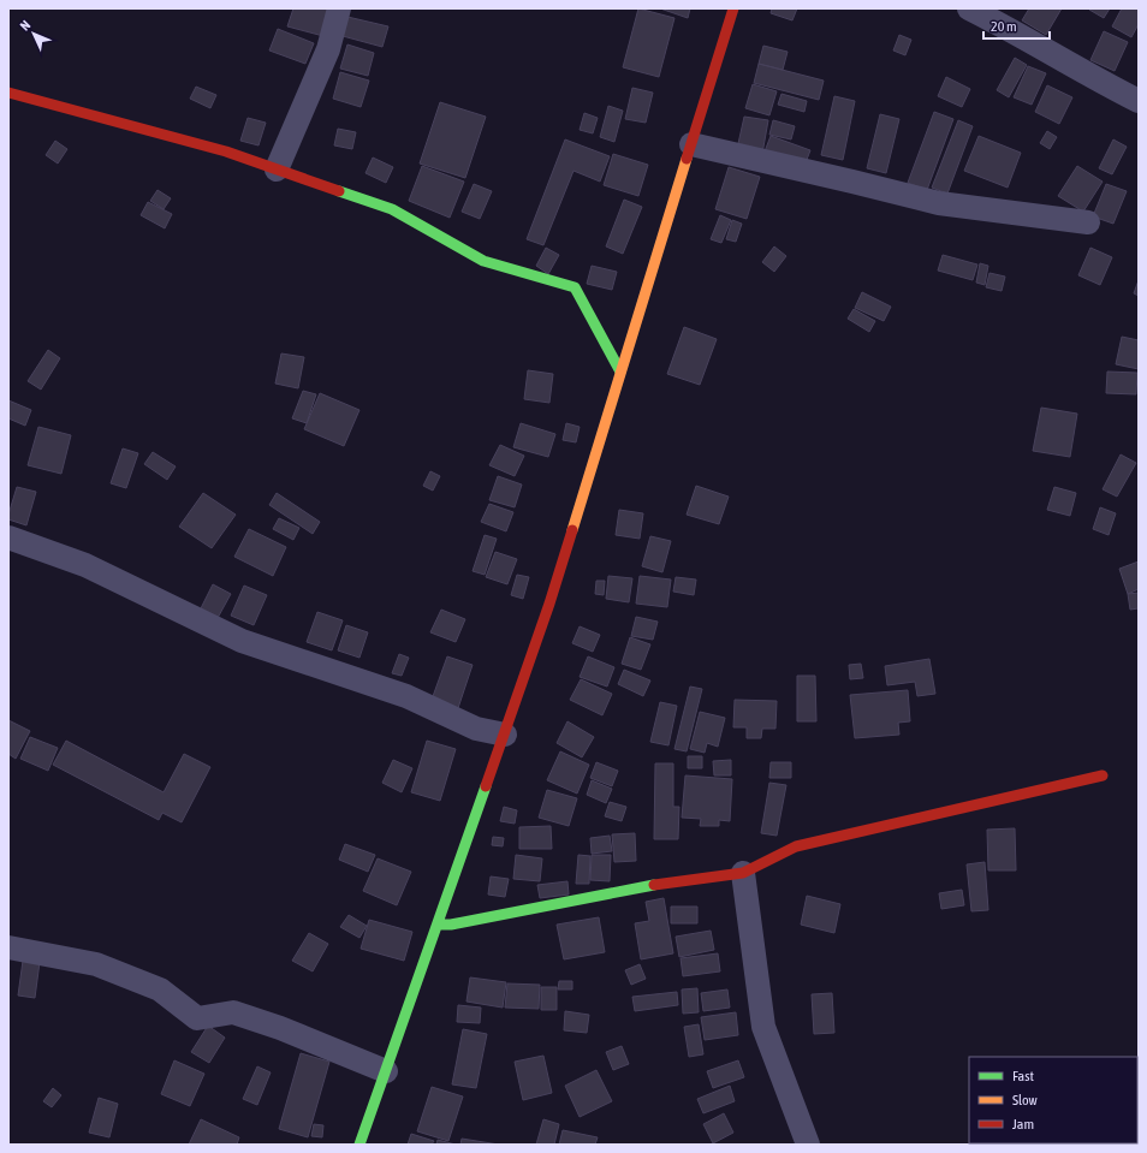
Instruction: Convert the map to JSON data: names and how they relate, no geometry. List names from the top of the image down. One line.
{"legend":["Fast","Slow","Jam"],"scale_bar":"20 m","north":"top left"}
